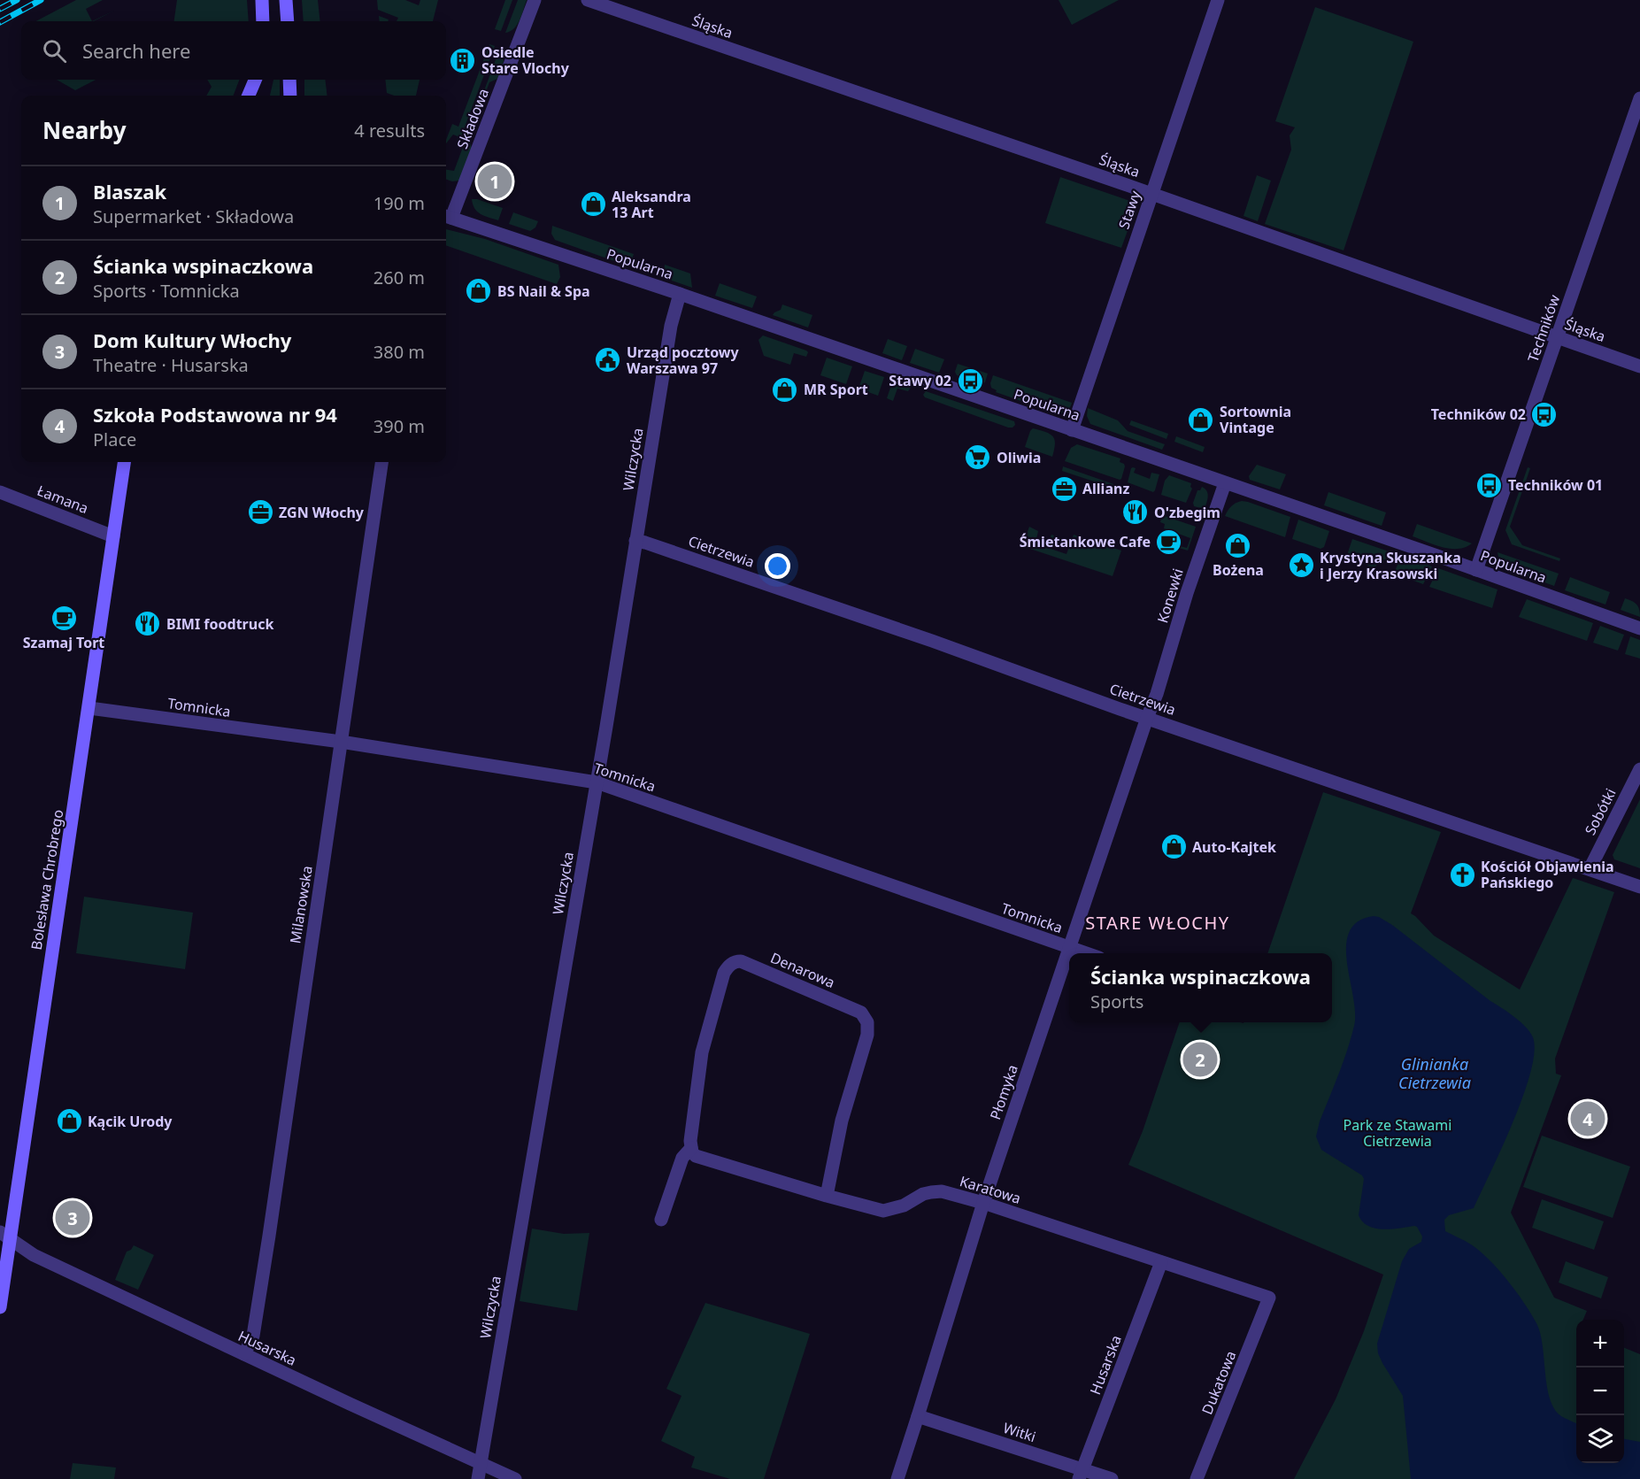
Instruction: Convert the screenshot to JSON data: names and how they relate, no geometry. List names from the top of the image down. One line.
{"streets":{"main road":["Bolesława Chrobrego"],"street":["Śląska","Składowa","Stawy","Popularna","Techników","Wilczycka","Łamana","Cietrzewia","Konewki","Tomnicka","Sobótki","Milanowska","Denarowa","Płomyka","Karatowa","Husarska","Dukatowa","Witki"]},"crossings":[["Śląska","Stawy"],["Śląska","Techników"],["Składowa","Popularna"],["Stawy","Popularna"],["Popularna","Techników"],["Popularna","Wilczycka"],["Popularna","Konewki"],["Wilczycka","Cietrzewia"],["Wilczycka","Tomnicka"],["Wilczycka","Husarska"],["Łamana","Bolesława Chrobrego"],["Cietrzewia","Konewki"],["Cietrzewia","Sobótki"],["Cietrzewia","Płomyka"],["Konewki","Płomyka"],["Tomnicka","Bolesława Chrobrego"],["Tomnicka","Milanowska"],["Tomnicka","Płomyka"],["Bolesława Chrobrego","Husarska"],["Milanowska","Husarska"],["Denarowa","Karatowa"],["Płomyka","Karatowa"],["Płomyka","Witki"],["Karatowa","Husarska"],["Karatowa","Dukatowa"],["Husarska","Witki"]],"districts":["STARE WŁOCHY"],"water":["Glinianka Cietrzewia"],"parks":["Park ze Stawami Cietrzewia"],"places":{"building":["Osiedle Stare Vlochy"],"shop":["Aleksandra 13 Art","BS Nail & Spa","MR Sport","Sortownia Vintage","Bożena","Auto-Kajtek","Kącik Urody"],"public building":["Urząd pocztowy Warszawa 97"],"bus stop":["Stawy 02","Techników 02","Techników 01"],"supermarket":["Oliwia"],"office":["Allianz","ZGN Włochy"],"restaurant":["O'zbegim","BIMI foodtruck"],"cafe":["Śmietankowe Cafe","Szamaj Tort"],"place":["Krystyna Skuszanka i Jerzy Krasowski"],"church":["Kościół Objawienia Pańskiego"]},"page":{"search":"Search here","heading":["Nearby","4 results"],"pins":["1","2","4","3"],"list":[{"mark":"1","name":"Blaszak","note":"Supermarket · Składowa","value":"190 m"},{"mark":"2","name":"Ścianka wspinaczkowa","note":"Sports · Tomnicka","value":"260 m"},{"mark":"3","name":"Dom Kultury Włochy","note":"Theatre · Husarska","value":"380 m"},{"mark":"4","name":"Szkoła Podstawowa nr 94","note":"Place","value":"390 m"}],"popup":["Ścianka wspinaczkowa","Sports"],"map_buttons":["+","−"]}}
